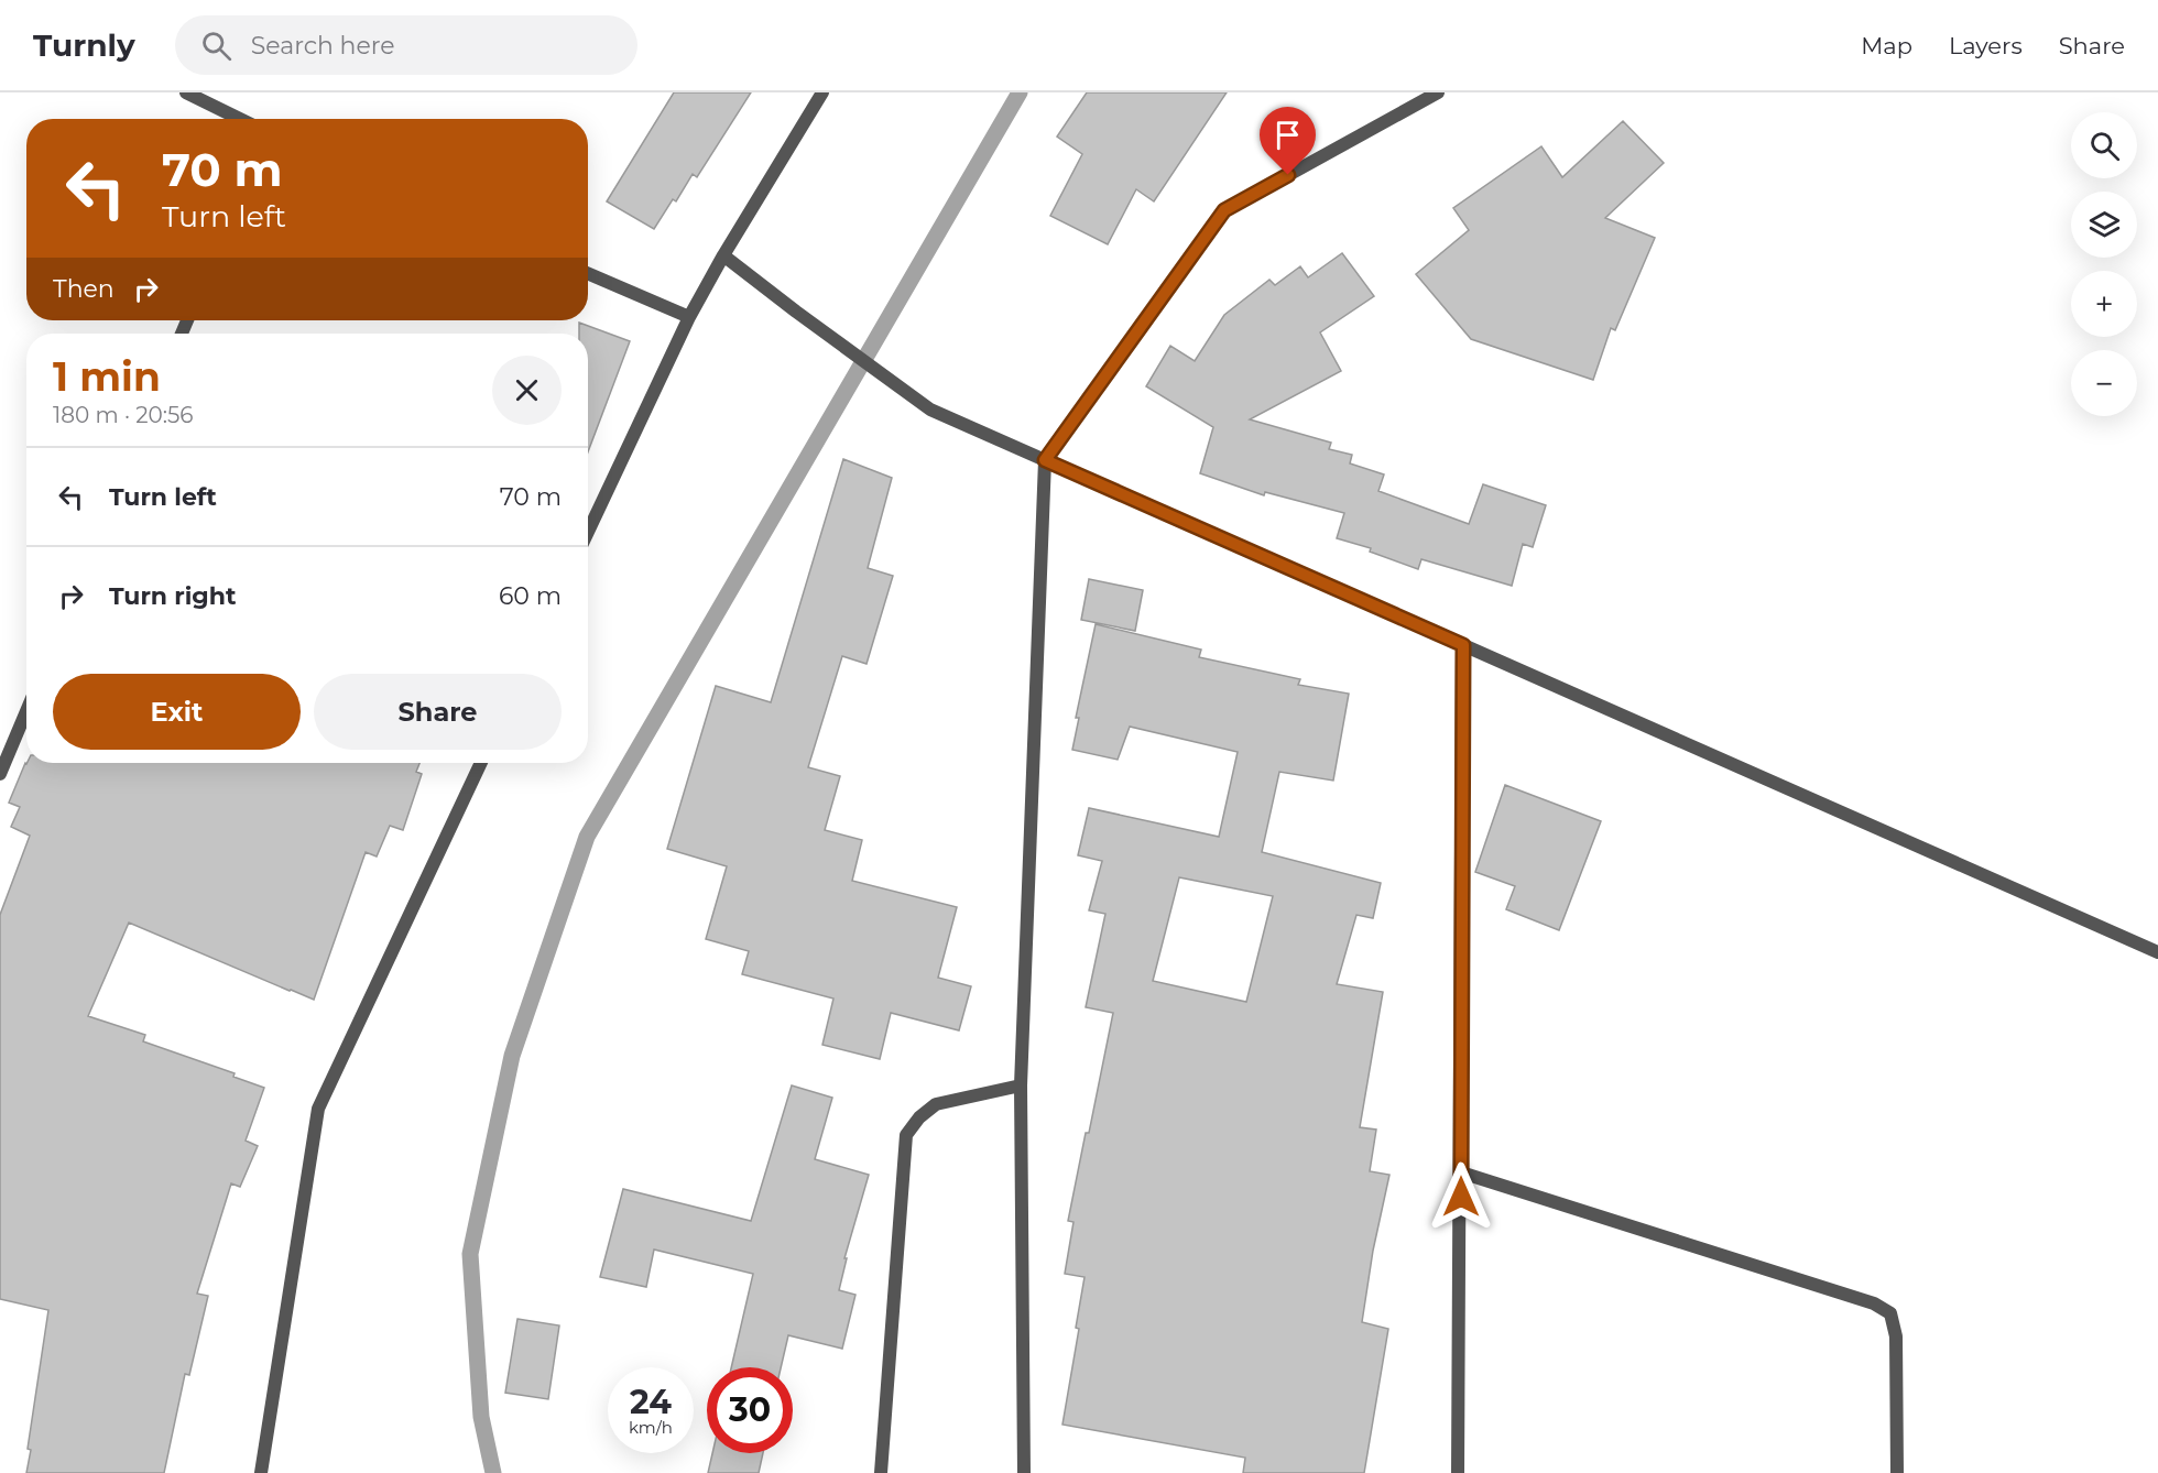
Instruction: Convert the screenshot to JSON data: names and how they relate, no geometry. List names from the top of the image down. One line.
{"page":{"header":"Turnly","search":"Search here","nav":["Map","Layers","Share"],"map_buttons":["+","−"],"turn":["70 m","Turn left"],"then":"Then","heading":["1 min","180 m · 20:56"],"list":[{"name":"Turn left","value":"70 m"},{"name":"Turn right","value":"60 m"}],"buttons":["Exit","Share"],"speed":"24 km/h","limit":"30"}}
